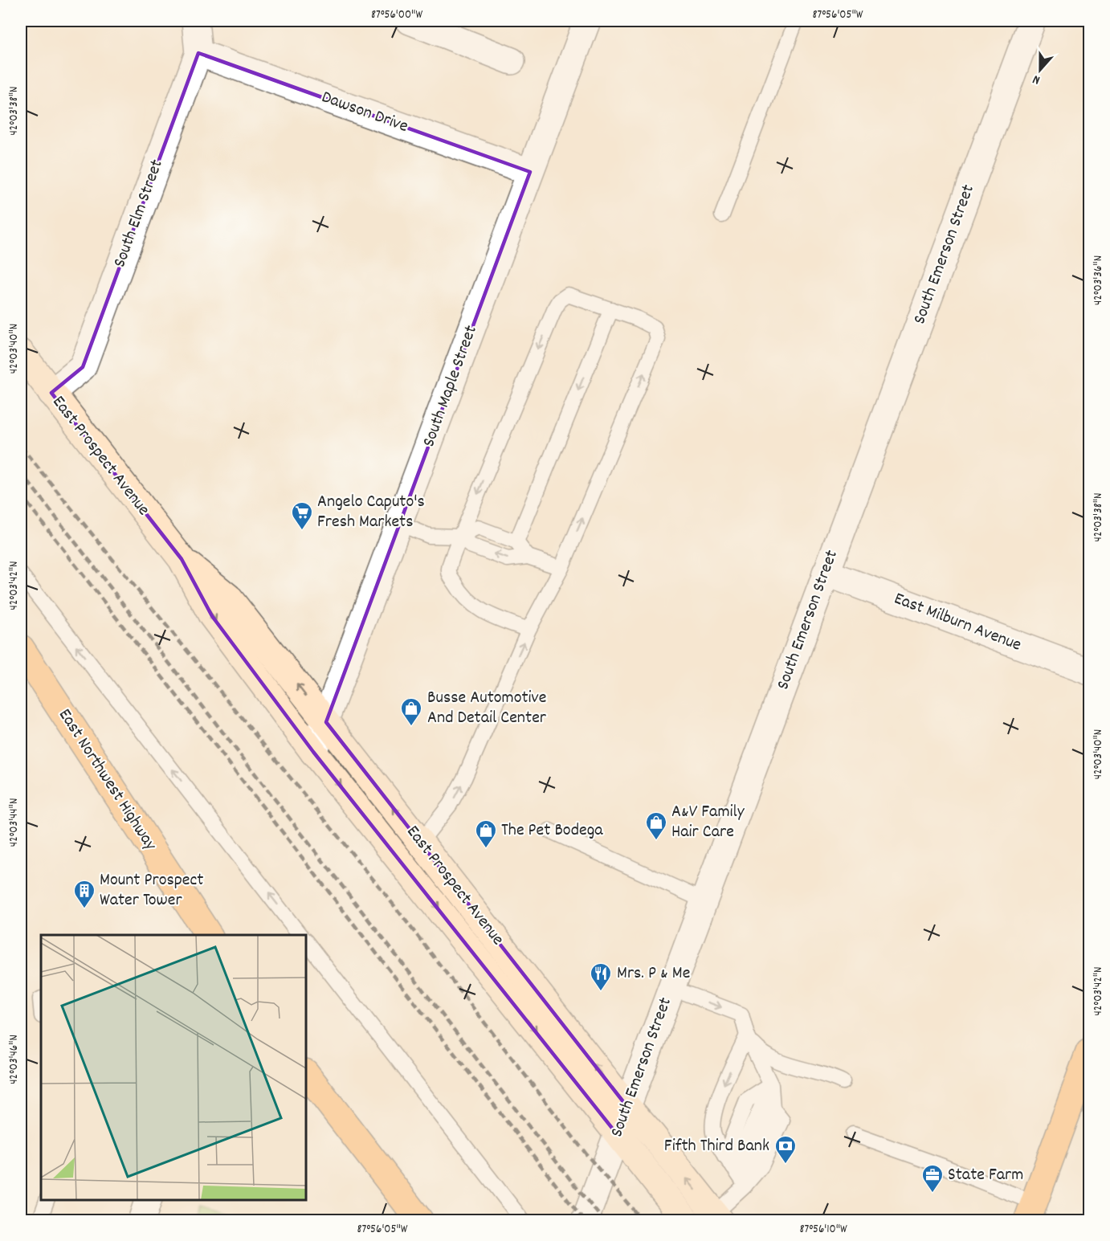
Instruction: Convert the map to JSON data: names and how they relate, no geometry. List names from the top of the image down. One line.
{"streets":{"main road":["East Northwest Highway"],"street":["Dawson Drive","South Elm Street","South Emerson Street","South Maple Street","East Prospect Avenue","East Milburn Avenue"]},"crossings":[["Dawson Drive","South Elm Street"],["Dawson Drive","South Maple Street"],["South Elm Street","East Prospect Avenue"],["South Emerson Street","East Prospect Avenue"],["South Emerson Street","East Milburn Avenue"],["South Maple Street","East Prospect Avenue"]],"places":{"supermarket":["Angelo Caputo's Fresh Markets"],"shop":["Busse Automotive And Detail Center","A&V Family Hair Care","The Pet Bodega"],"building":["Mount Prospect Water Tower"],"restaurant":["Mrs. P & Me"],"bank":["Fifth Third Bank"],"office":["State Farm"]},"north":"bottom","coordinates":["87°56'00\"W","87°56'05\"W","42°03'38\"N","42°03'36\"N","42°03'40\"N","42°03'42\"N","42°03'44\"N","42°03'46\"N","87°56'10\"W"]}
